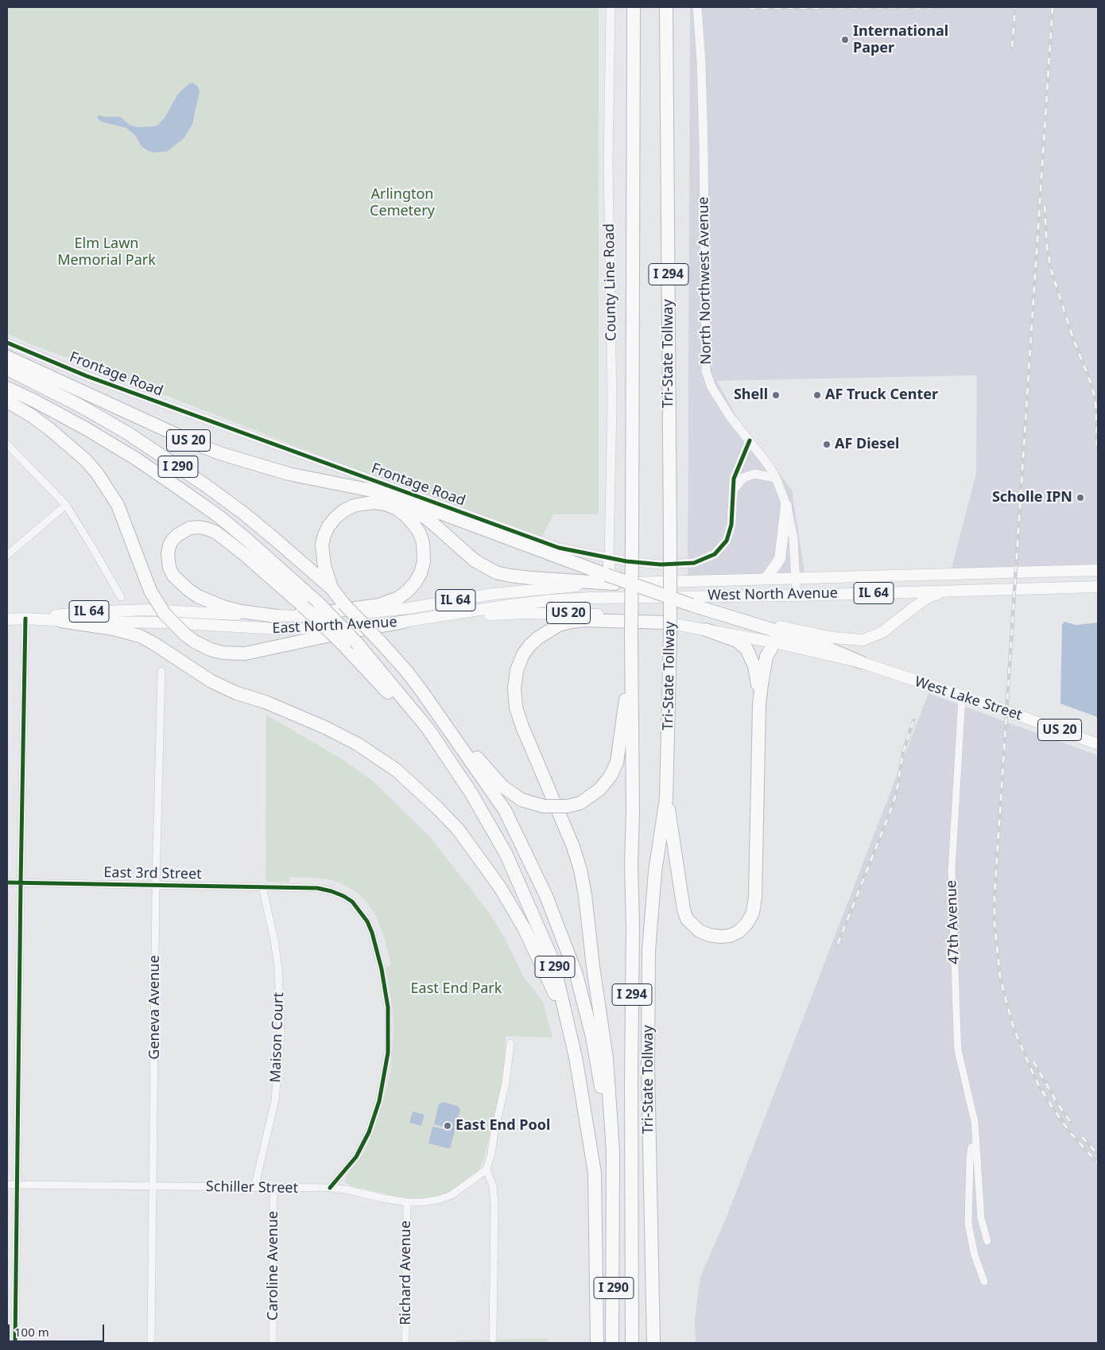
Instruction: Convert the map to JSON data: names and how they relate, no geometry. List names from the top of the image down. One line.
{"streets":{"highway":["I 294","Tri-State Tollway","US 20","I 290"],"main road":["IL 64","West North Avenue","East North Avenue","West Lake Street"],"street":["North Northwest Avenue","County Line Road","Frontage Road","East 3rd Street","47th Avenue","Geneva Avenue","Maison Court","Schiller Street","Caroline Avenue","Richard Avenue"]},"crossings":[["North Northwest Avenue","Frontage Road"],["North Northwest Avenue","West North Avenue"],["County Line Road","Frontage Road"],["US 20","West North Avenue"],["US 20","East North Avenue"],["US 20","West Lake Street"],["West North Avenue","East North Avenue"],["West Lake Street","47th Avenue"],["East 3rd Street","Geneva Avenue"],["East 3rd Street","Maison Court"],["East 3rd Street","Schiller Street"],["Geneva Avenue","Schiller Street"],["Maison Court","Schiller Street"],["Schiller Street","Caroline Avenue"],["Schiller Street","Richard Avenue"]],"parks":["Arlington Cemetery","Elm Lawn Memorial Park","East End Park"],"places":["International Paper","Shell","AF Truck Center","AF Diesel","Scholle IPN","East End Pool"],"scale_bar":"100 m"}
